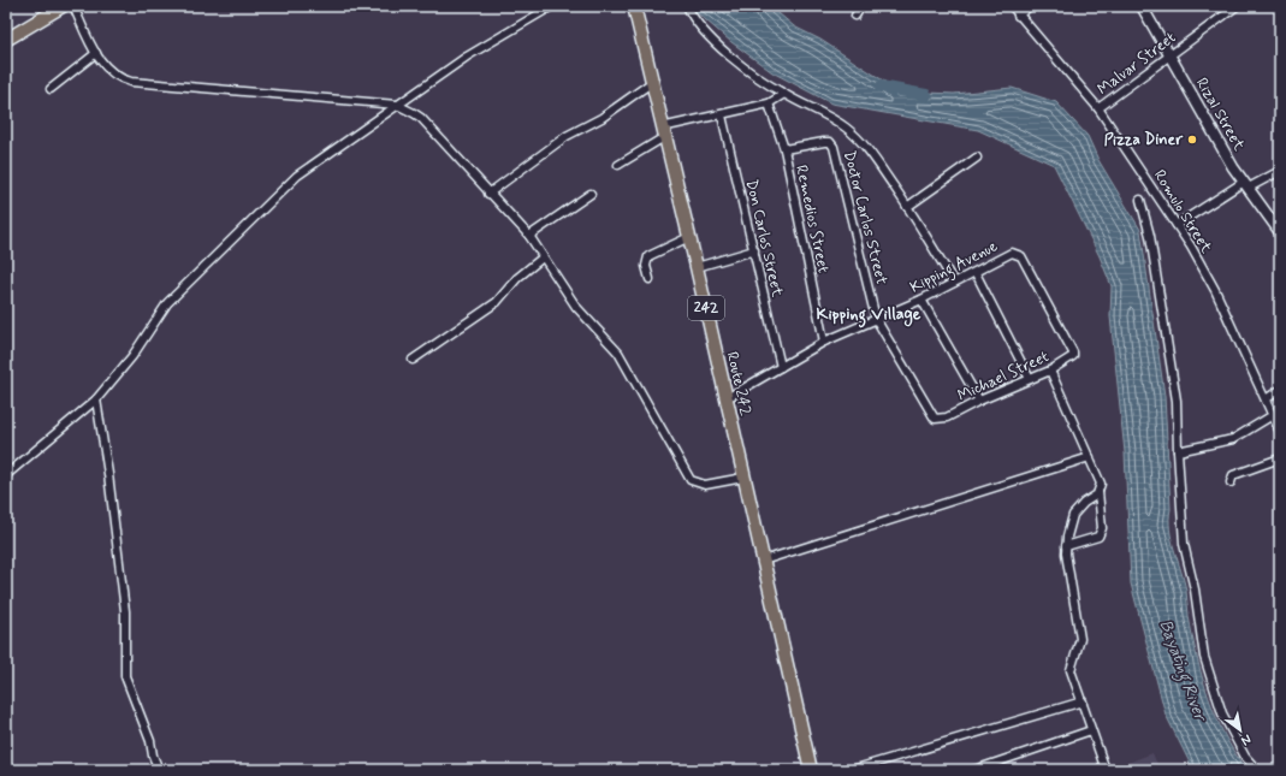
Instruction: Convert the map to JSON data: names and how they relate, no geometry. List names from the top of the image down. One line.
{"streets":{"main road":["242","Route 242"],"street":["Malvar Street","Rizal Street","Romulo Street","Doctor Carlos Street","Remedios Street","Don Carlos Street","Kipping Avenue","Michael Street"]},"crossings":[["Malvar Street","Rizal Street"],["Malvar Street","Romulo Street"],["Doctor Carlos Street","Remedios Street"],["Doctor Carlos Street","Kipping Avenue"],["Doctor Carlos Street","Michael Street"],["Remedios Street","Kipping Avenue"],["Don Carlos Street","Kipping Avenue"],["Kipping Avenue","Michael Street"]],"districts":["Kipping Village"],"water":["Bayating River"],"places":["Pizza Diner"],"north":"bottom right"}
